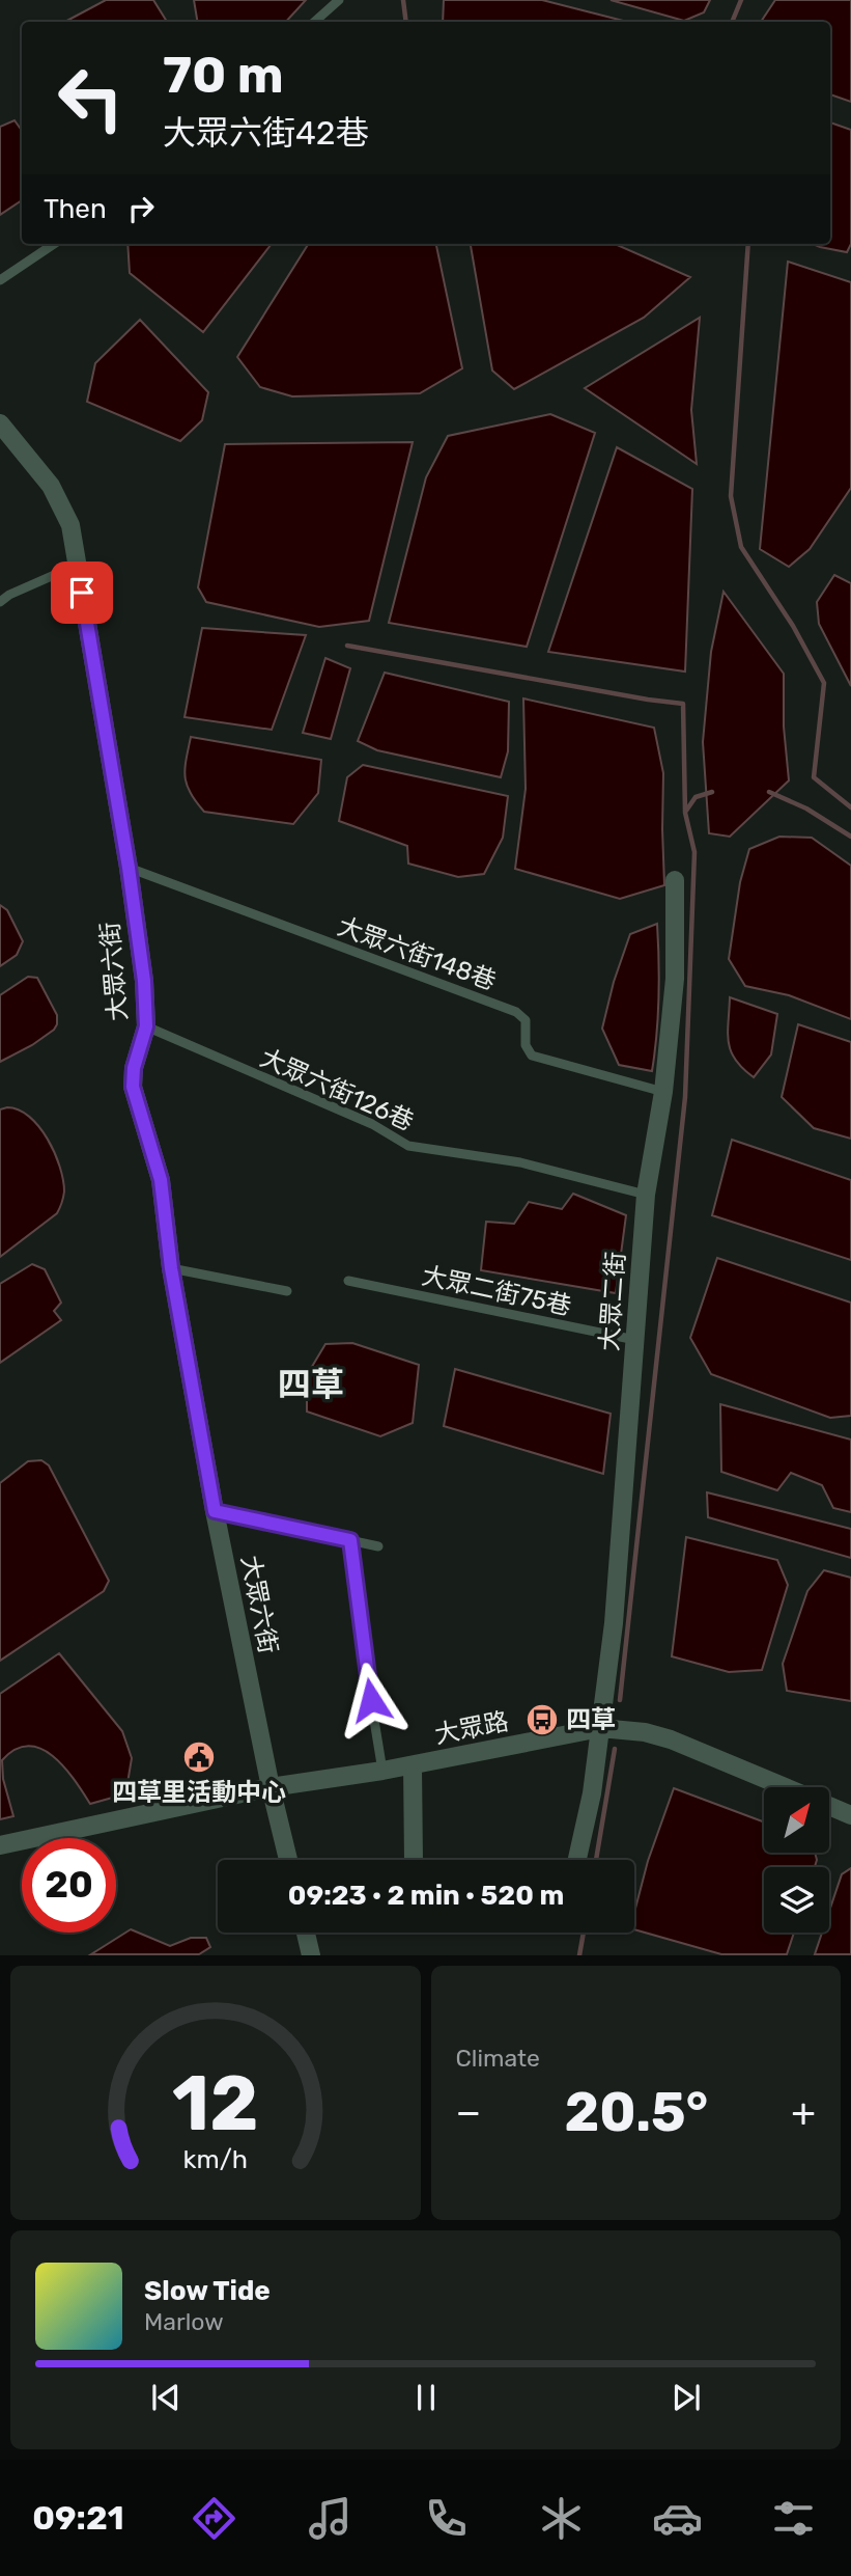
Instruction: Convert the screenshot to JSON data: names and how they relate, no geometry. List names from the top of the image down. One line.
{"streets":{"street":["大眾六街","大眾二街","大眾路"],"lane":["大眾六街148巷","大眾六街126巷","大眾二街75巷"]},"crossings":[["大眾六街148巷","大眾六街"],["大眾六街148巷","大眾二街"],["大眾六街","大眾六街126巷"],["大眾六街","大眾路"],["大眾六街126巷","大眾二街"],["大眾二街75巷","大眾二街"],["大眾二街","大眾路"]],"districts":["四草"],"places":{"bus stop":["四草"],"public building":["四草里活動中心"]},"north":"top right","page":{"turn":["70 m","大眾六街42巷"],"then":"Then","limit":"20","trip":"09:23 · 2 min · 520 m","tile":"Climate","heat":["−","20.5°","+"],"song":["Slow Tide","Marlow"],"tabs":"09:21","gauge":["12","km/h"]}}
